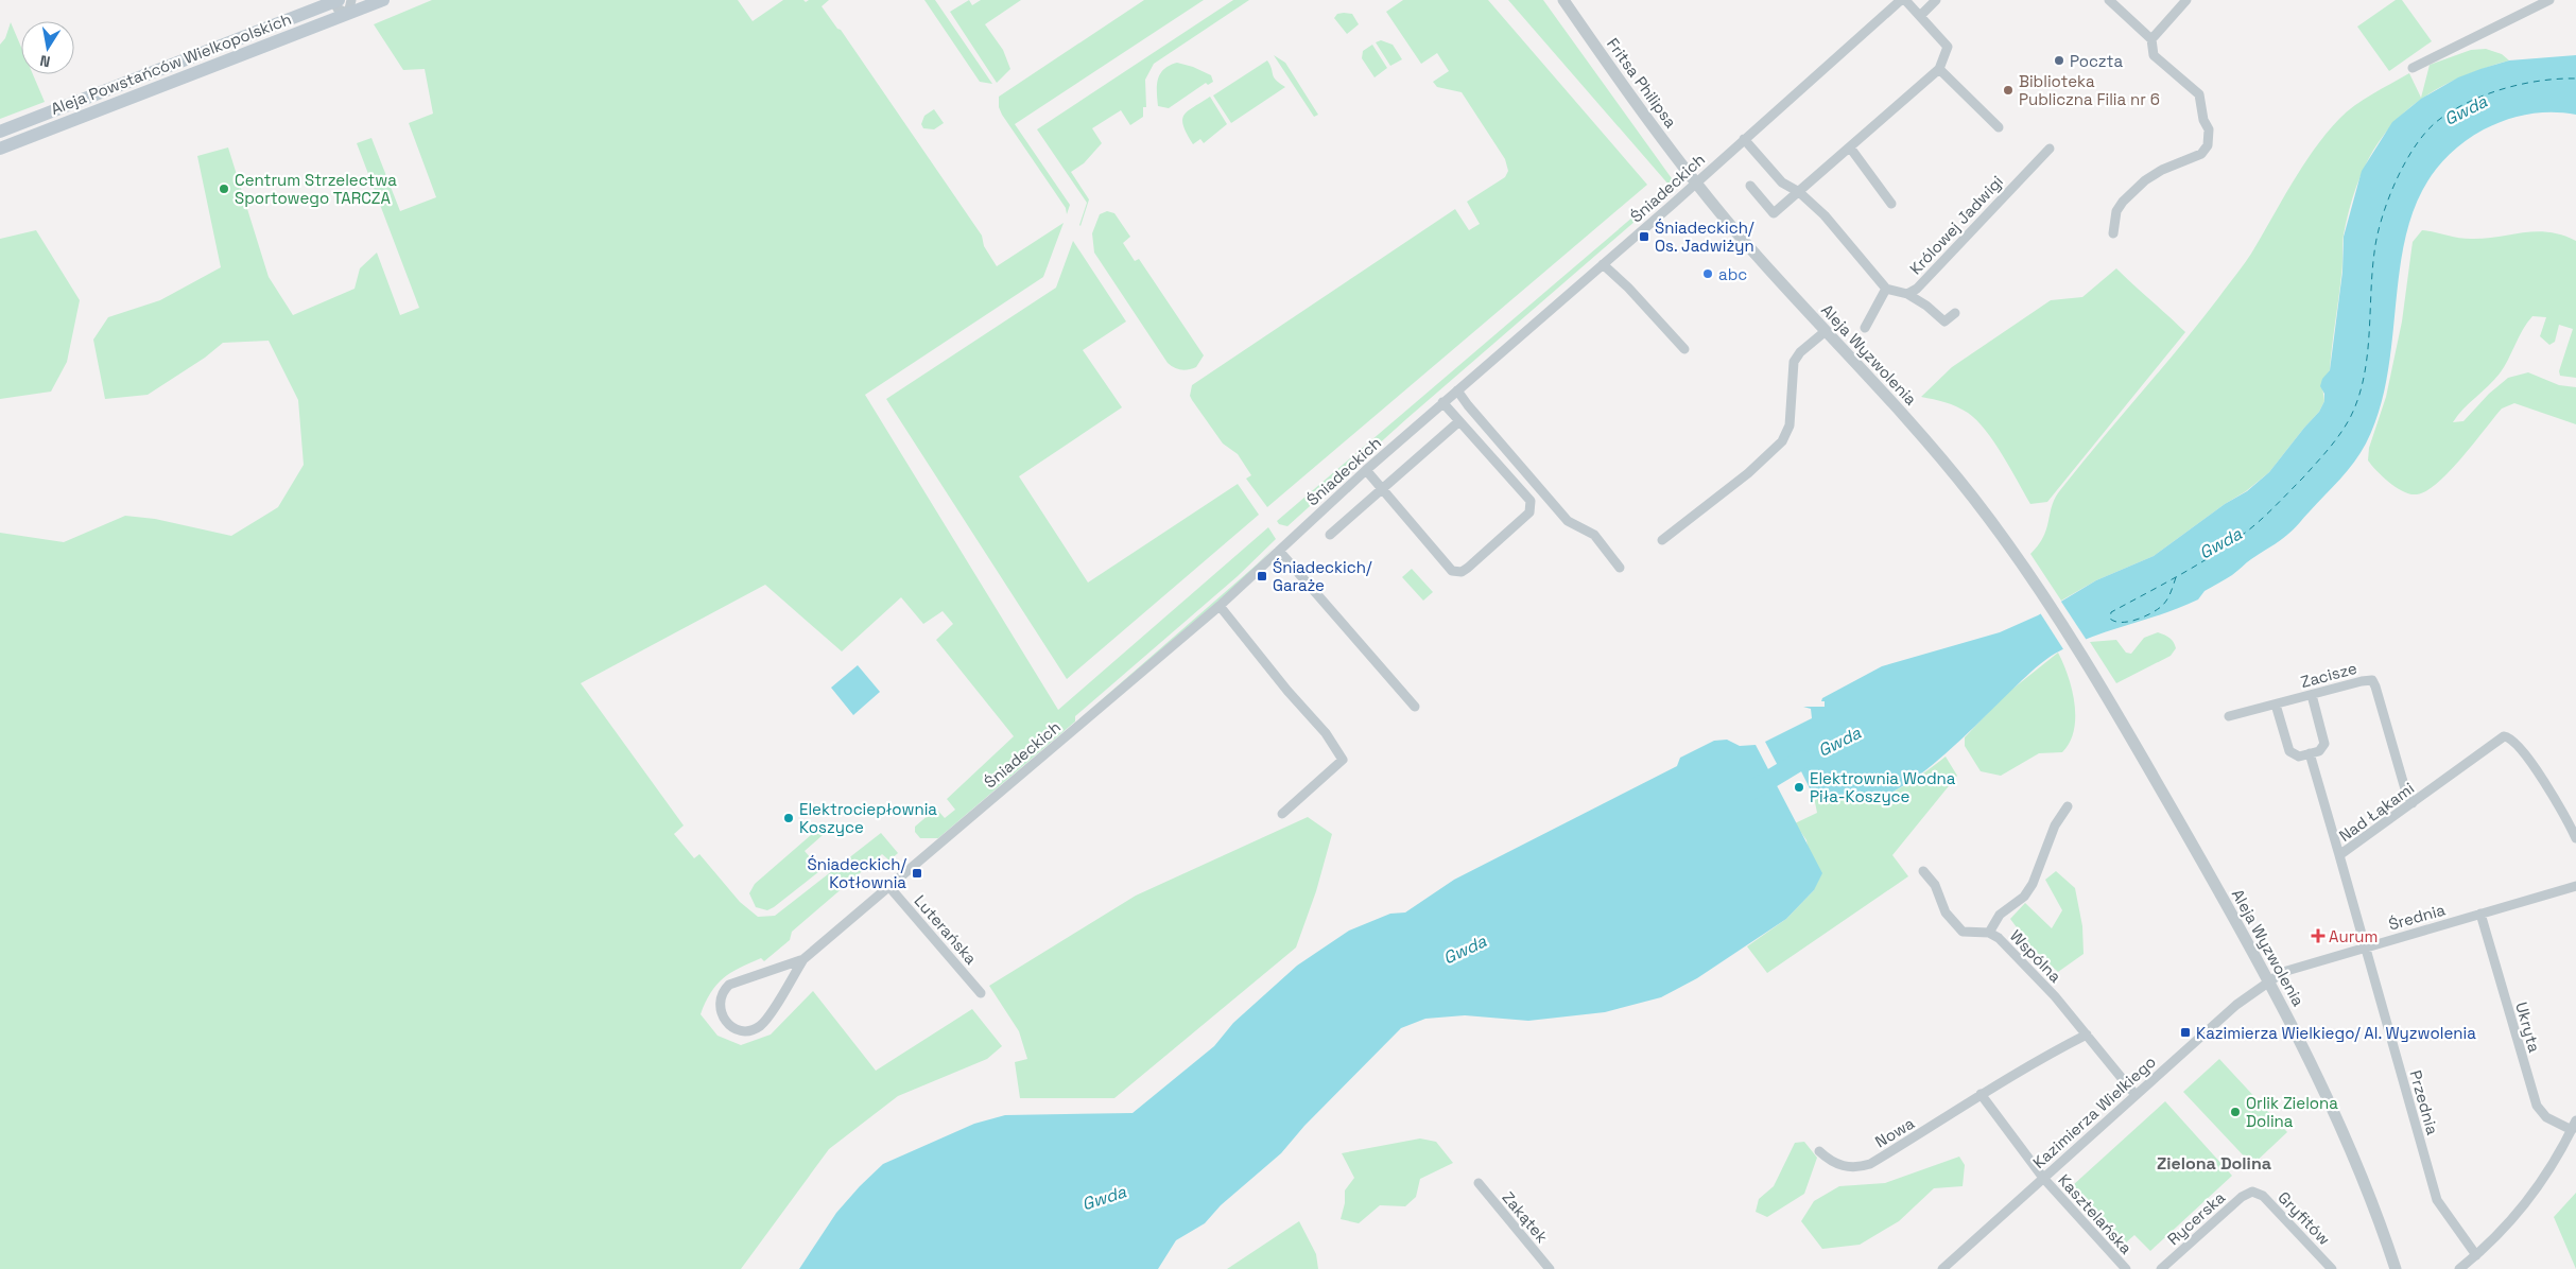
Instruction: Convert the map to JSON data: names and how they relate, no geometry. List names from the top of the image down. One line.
{"streets":{"main road":["Aleja Powstańców Wielkopolskich"],"street":["Fritsa Philipsa","Śniadeckich","Królowej Jadwigi","Aleja Wyzwolenia","Zacisze","Nad Łąkami","Średnia","Luterańska","Wspólna","Ukryta","Przednia","Kazimierza Wielkiego","Nowa","Kasztelańska","Zakątek","Rycerska","Gryfitów"]},"crossings":[["Fritsa Philipsa","Śniadeckich"],["Fritsa Philipsa","Aleja Wyzwolenia"],["Śniadeckich","Aleja Wyzwolenia"],["Śniadeckich","Luterańska"],["Aleja Wyzwolenia","Średnia"],["Aleja Wyzwolenia","Kazimierza Wielkiego"],["Zacisze","Nad Łąkami"],["Nad Łąkami","Średnia"],["Nad Łąkami","Przednia"],["Średnia","Ukryta"],["Średnia","Przednia"],["Średnia","Kazimierza Wielkiego"],["Wspólna","Kazimierza Wielkiego"],["Wspólna","Nowa"],["Kazimierza Wielkiego","Kasztelańska"],["Rycerska","Gryfitów"]],"districts":["Zielona Dolina"],"water":["Gwda"],"places":{"other":["Poczta","Biblioteka Publiczna Filia nr 6","Centrum Strzelectwa Sportowego TARCZA","abc","Elektrownia Wodna Piła-Koszyce","Elektrociepłownia Koszyce","Orlik Zielona Dolina"],"transit":["Śniadeckich/ Os. Jadwiżyn","Śniadeckich/ Garaże","Śniadeckich/ Kotłownia","Kazimierza Wielkiego/ Al. Wyzwolenia"],"health":["Aurum"]},"north":"bottom"}
